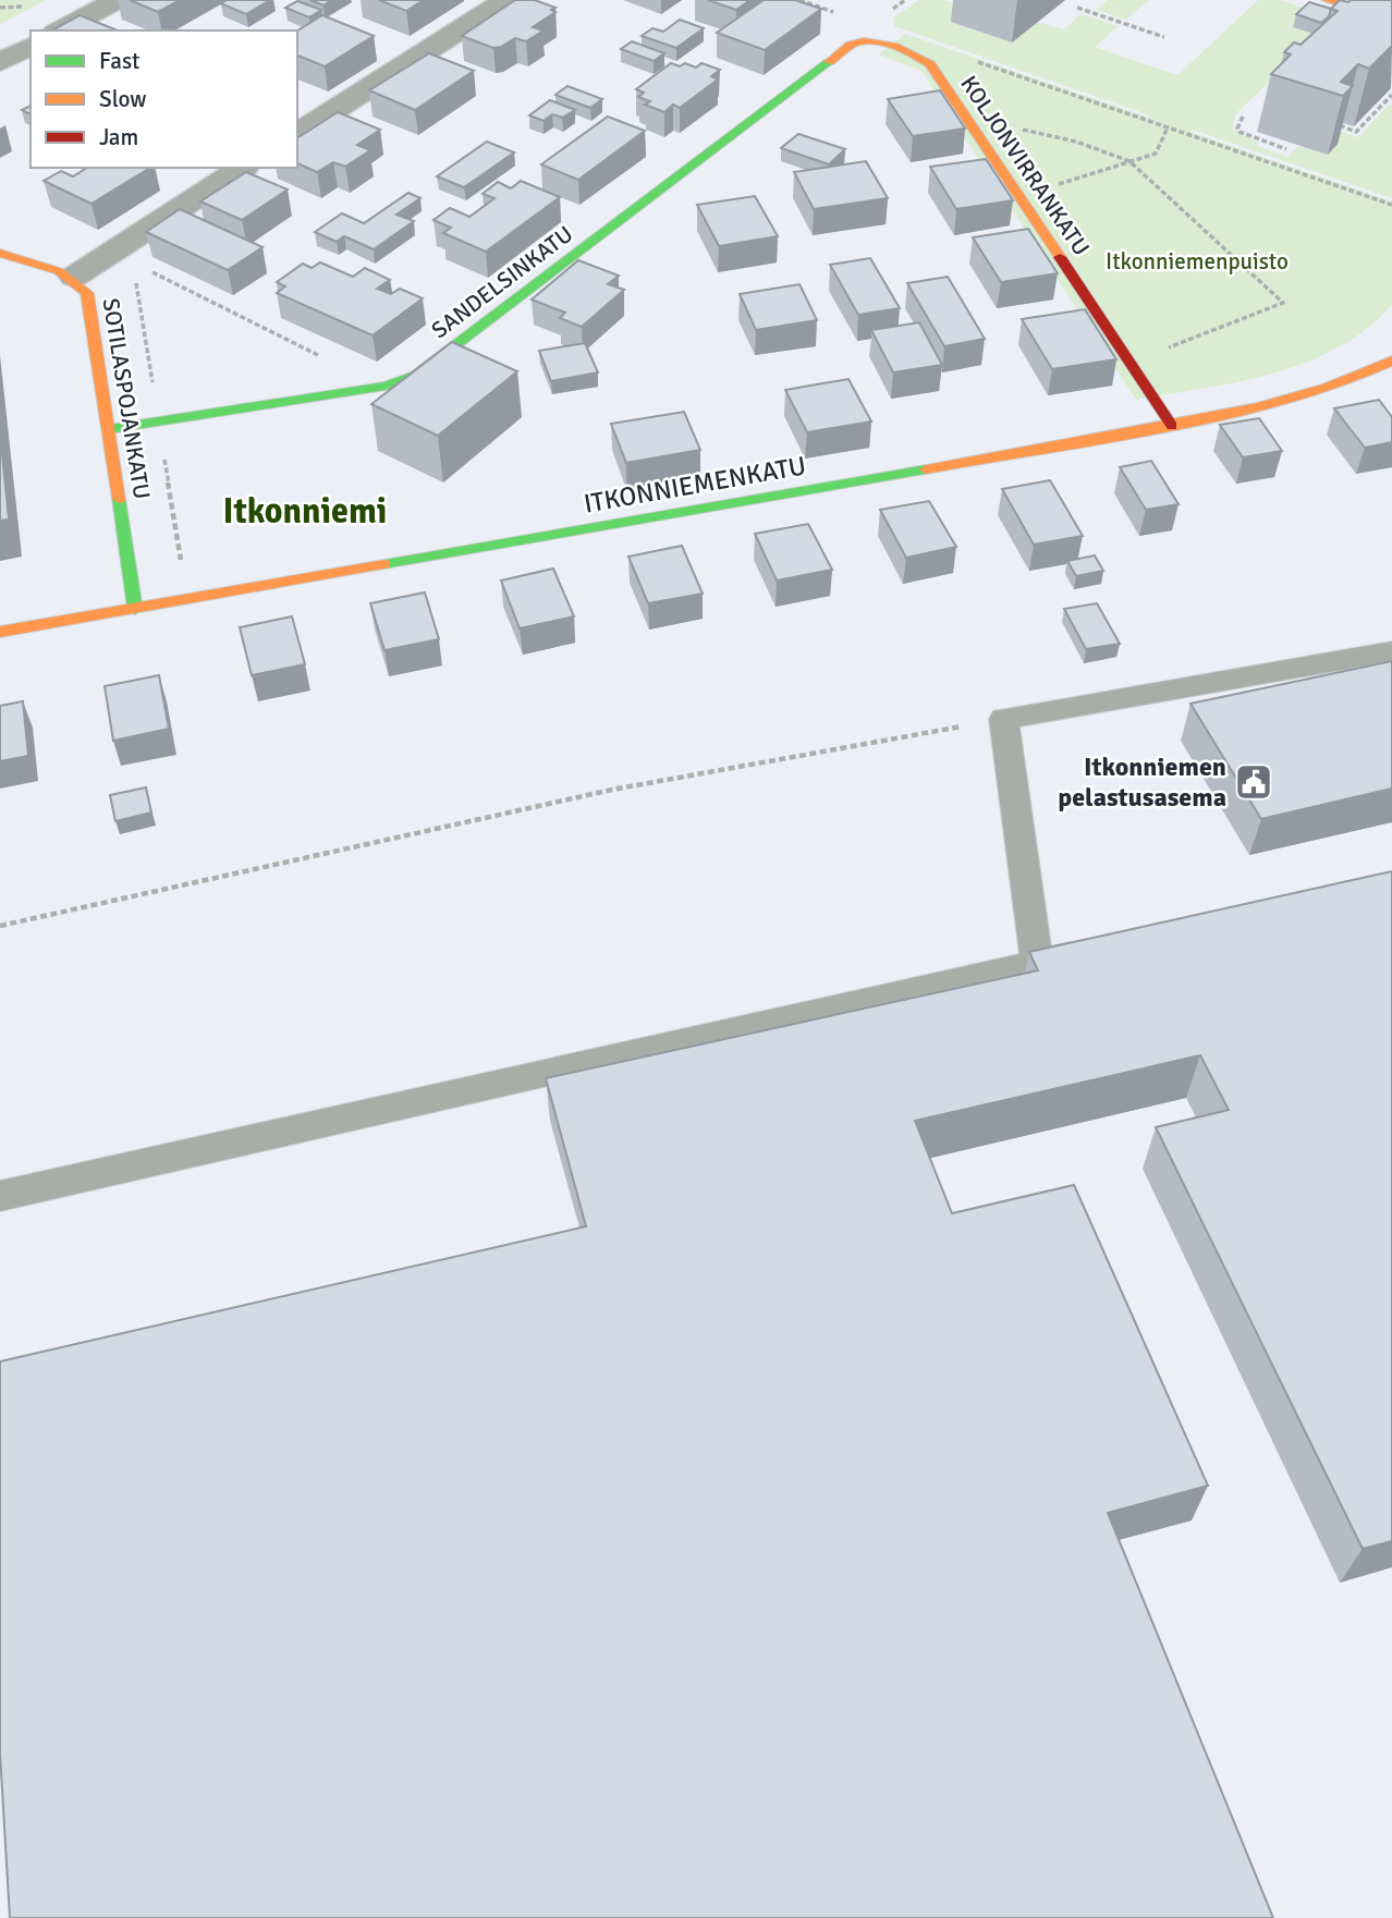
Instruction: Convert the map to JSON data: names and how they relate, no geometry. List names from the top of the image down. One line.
{"streets":{"street":["KOLJONVIRRANKATU","SANDELSINKATU","SOTILASPOJANKATU","ITKONNIEMENKATU"]},"crossings":[["KOLJONVIRRANKATU","SANDELSINKATU"],["KOLJONVIRRANKATU","ITKONNIEMENKATU"],["SANDELSINKATU","SOTILASPOJANKATU"],["SOTILASPOJANKATU","ITKONNIEMENKATU"]],"districts":["Itkonniemi"],"parks":["Itkonniemenpuisto"],"places":{"public building":["Itkonniemen pelastusasema"]},"legend":["Fast","Slow","Jam"]}
